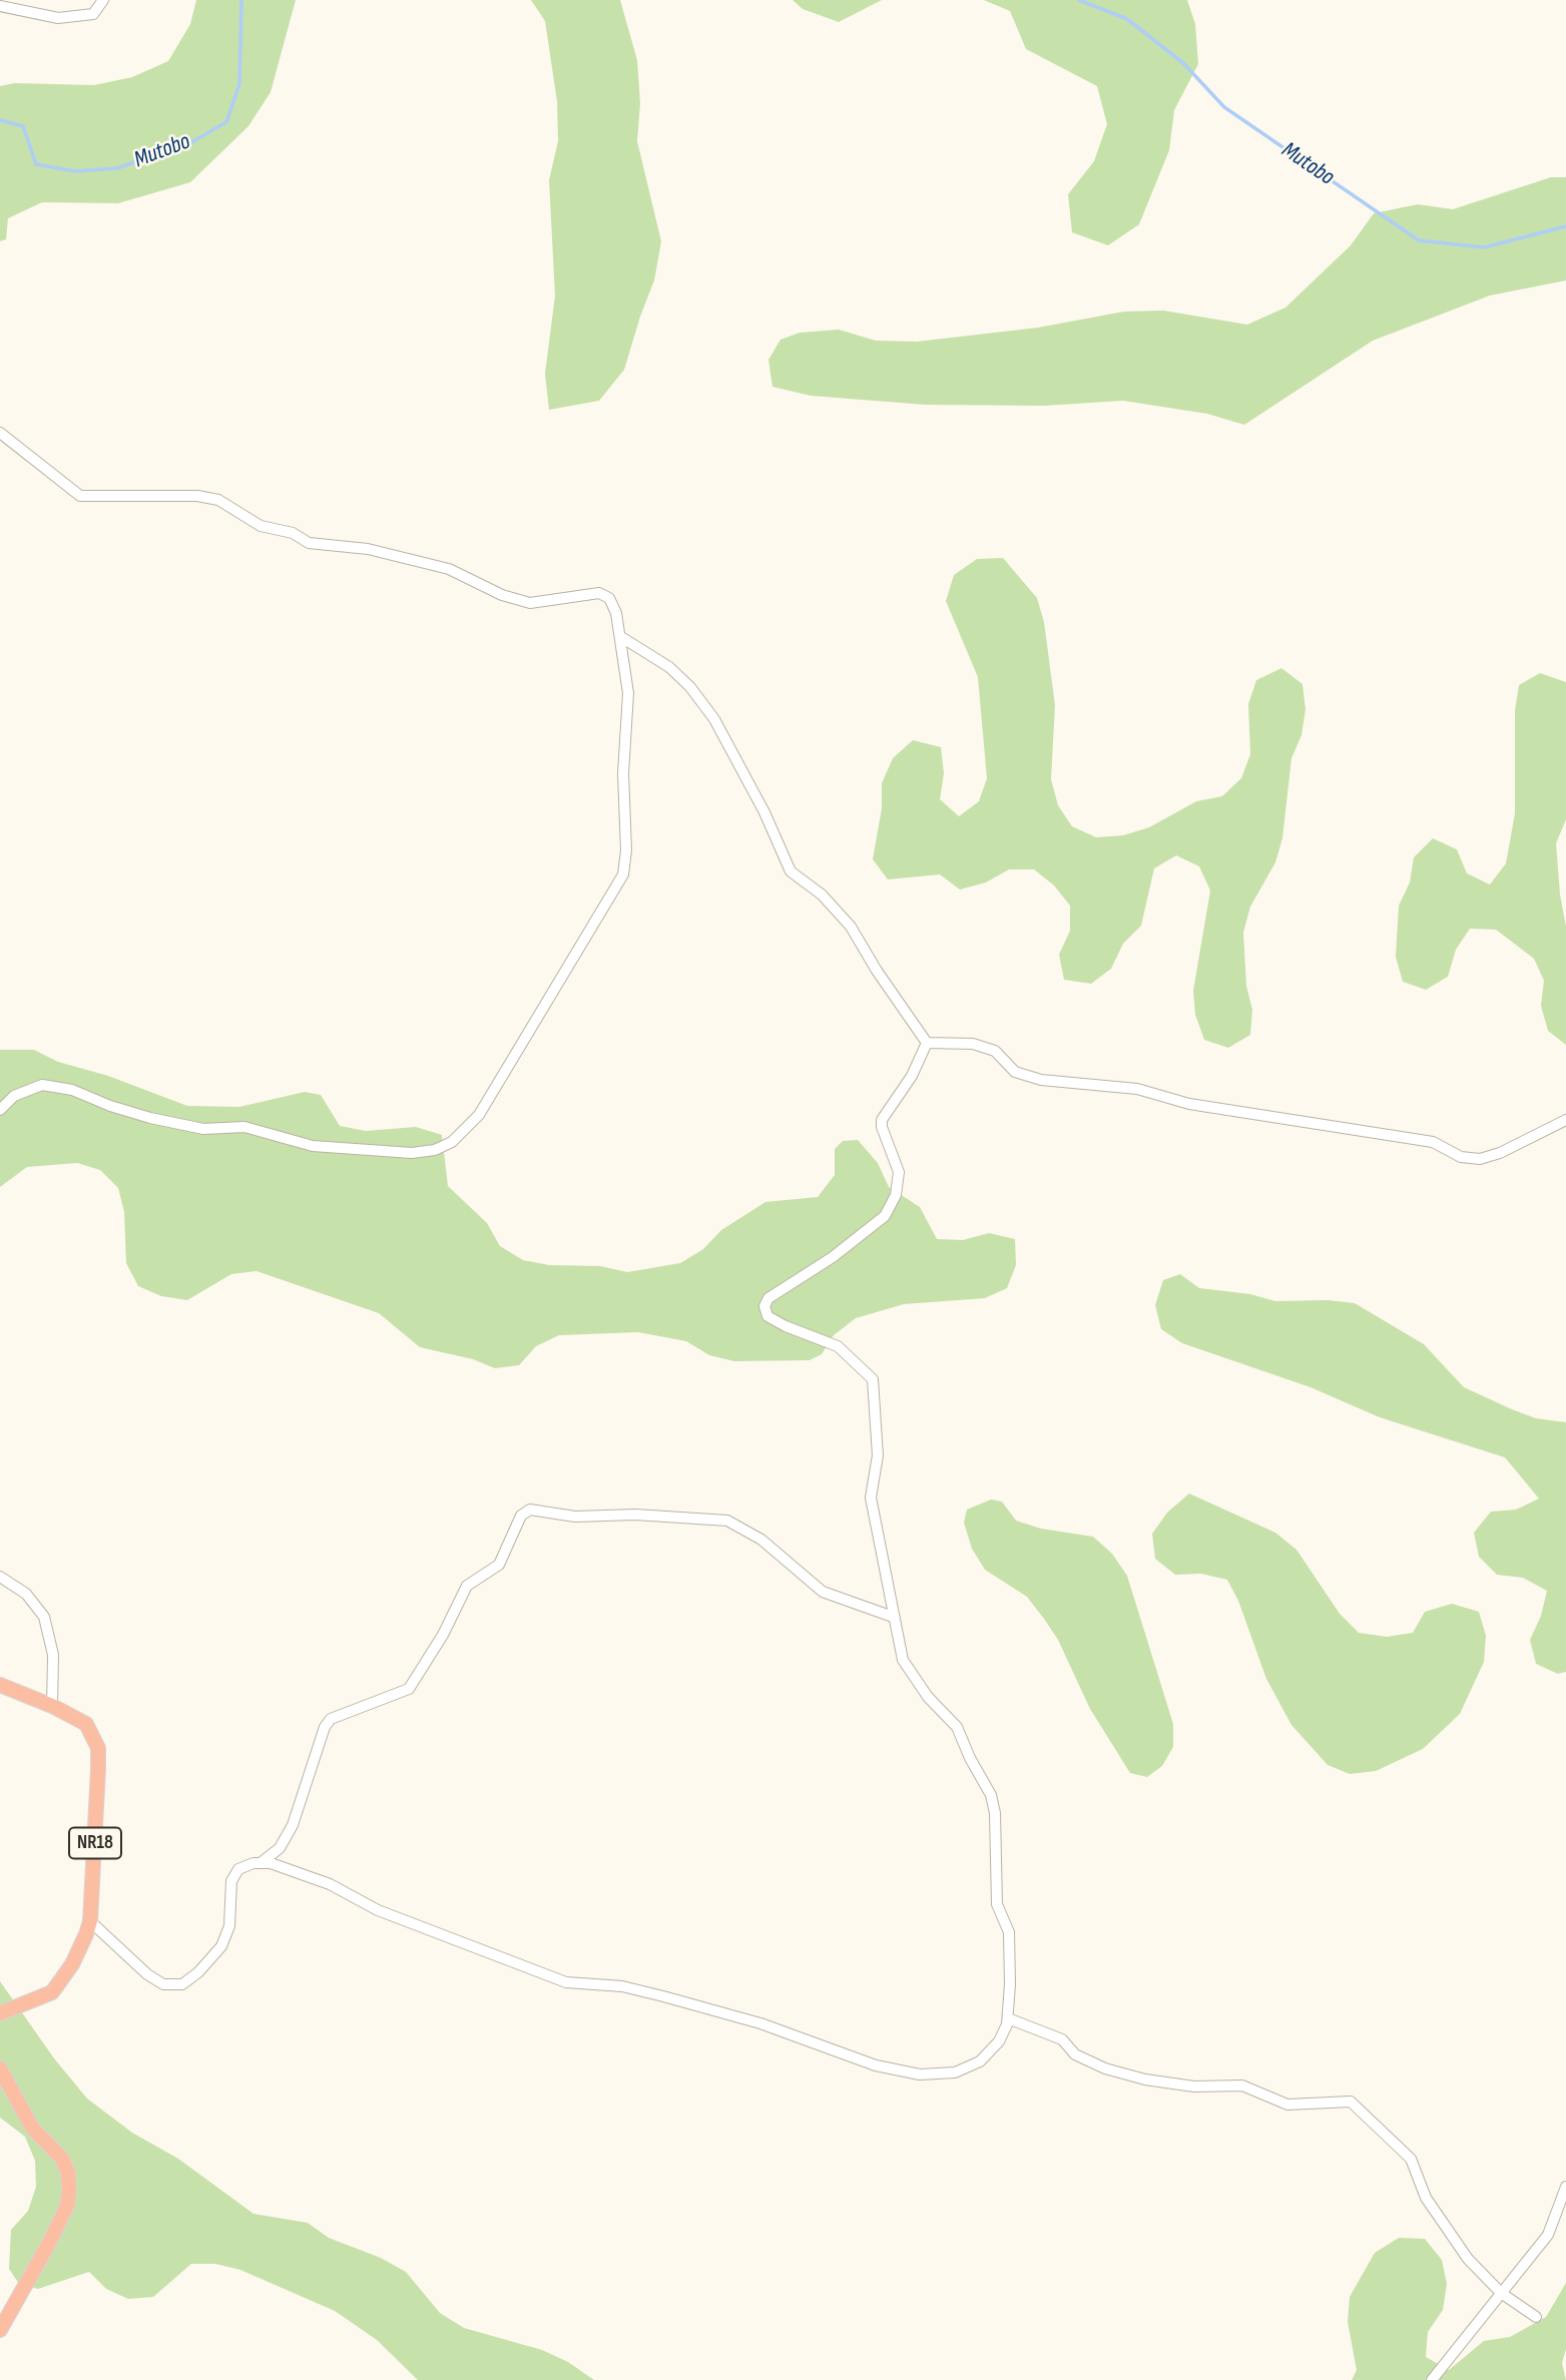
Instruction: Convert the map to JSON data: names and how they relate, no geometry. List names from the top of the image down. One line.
{"streets":{"main road":["NR18"]},"water":["Mutobo"]}
